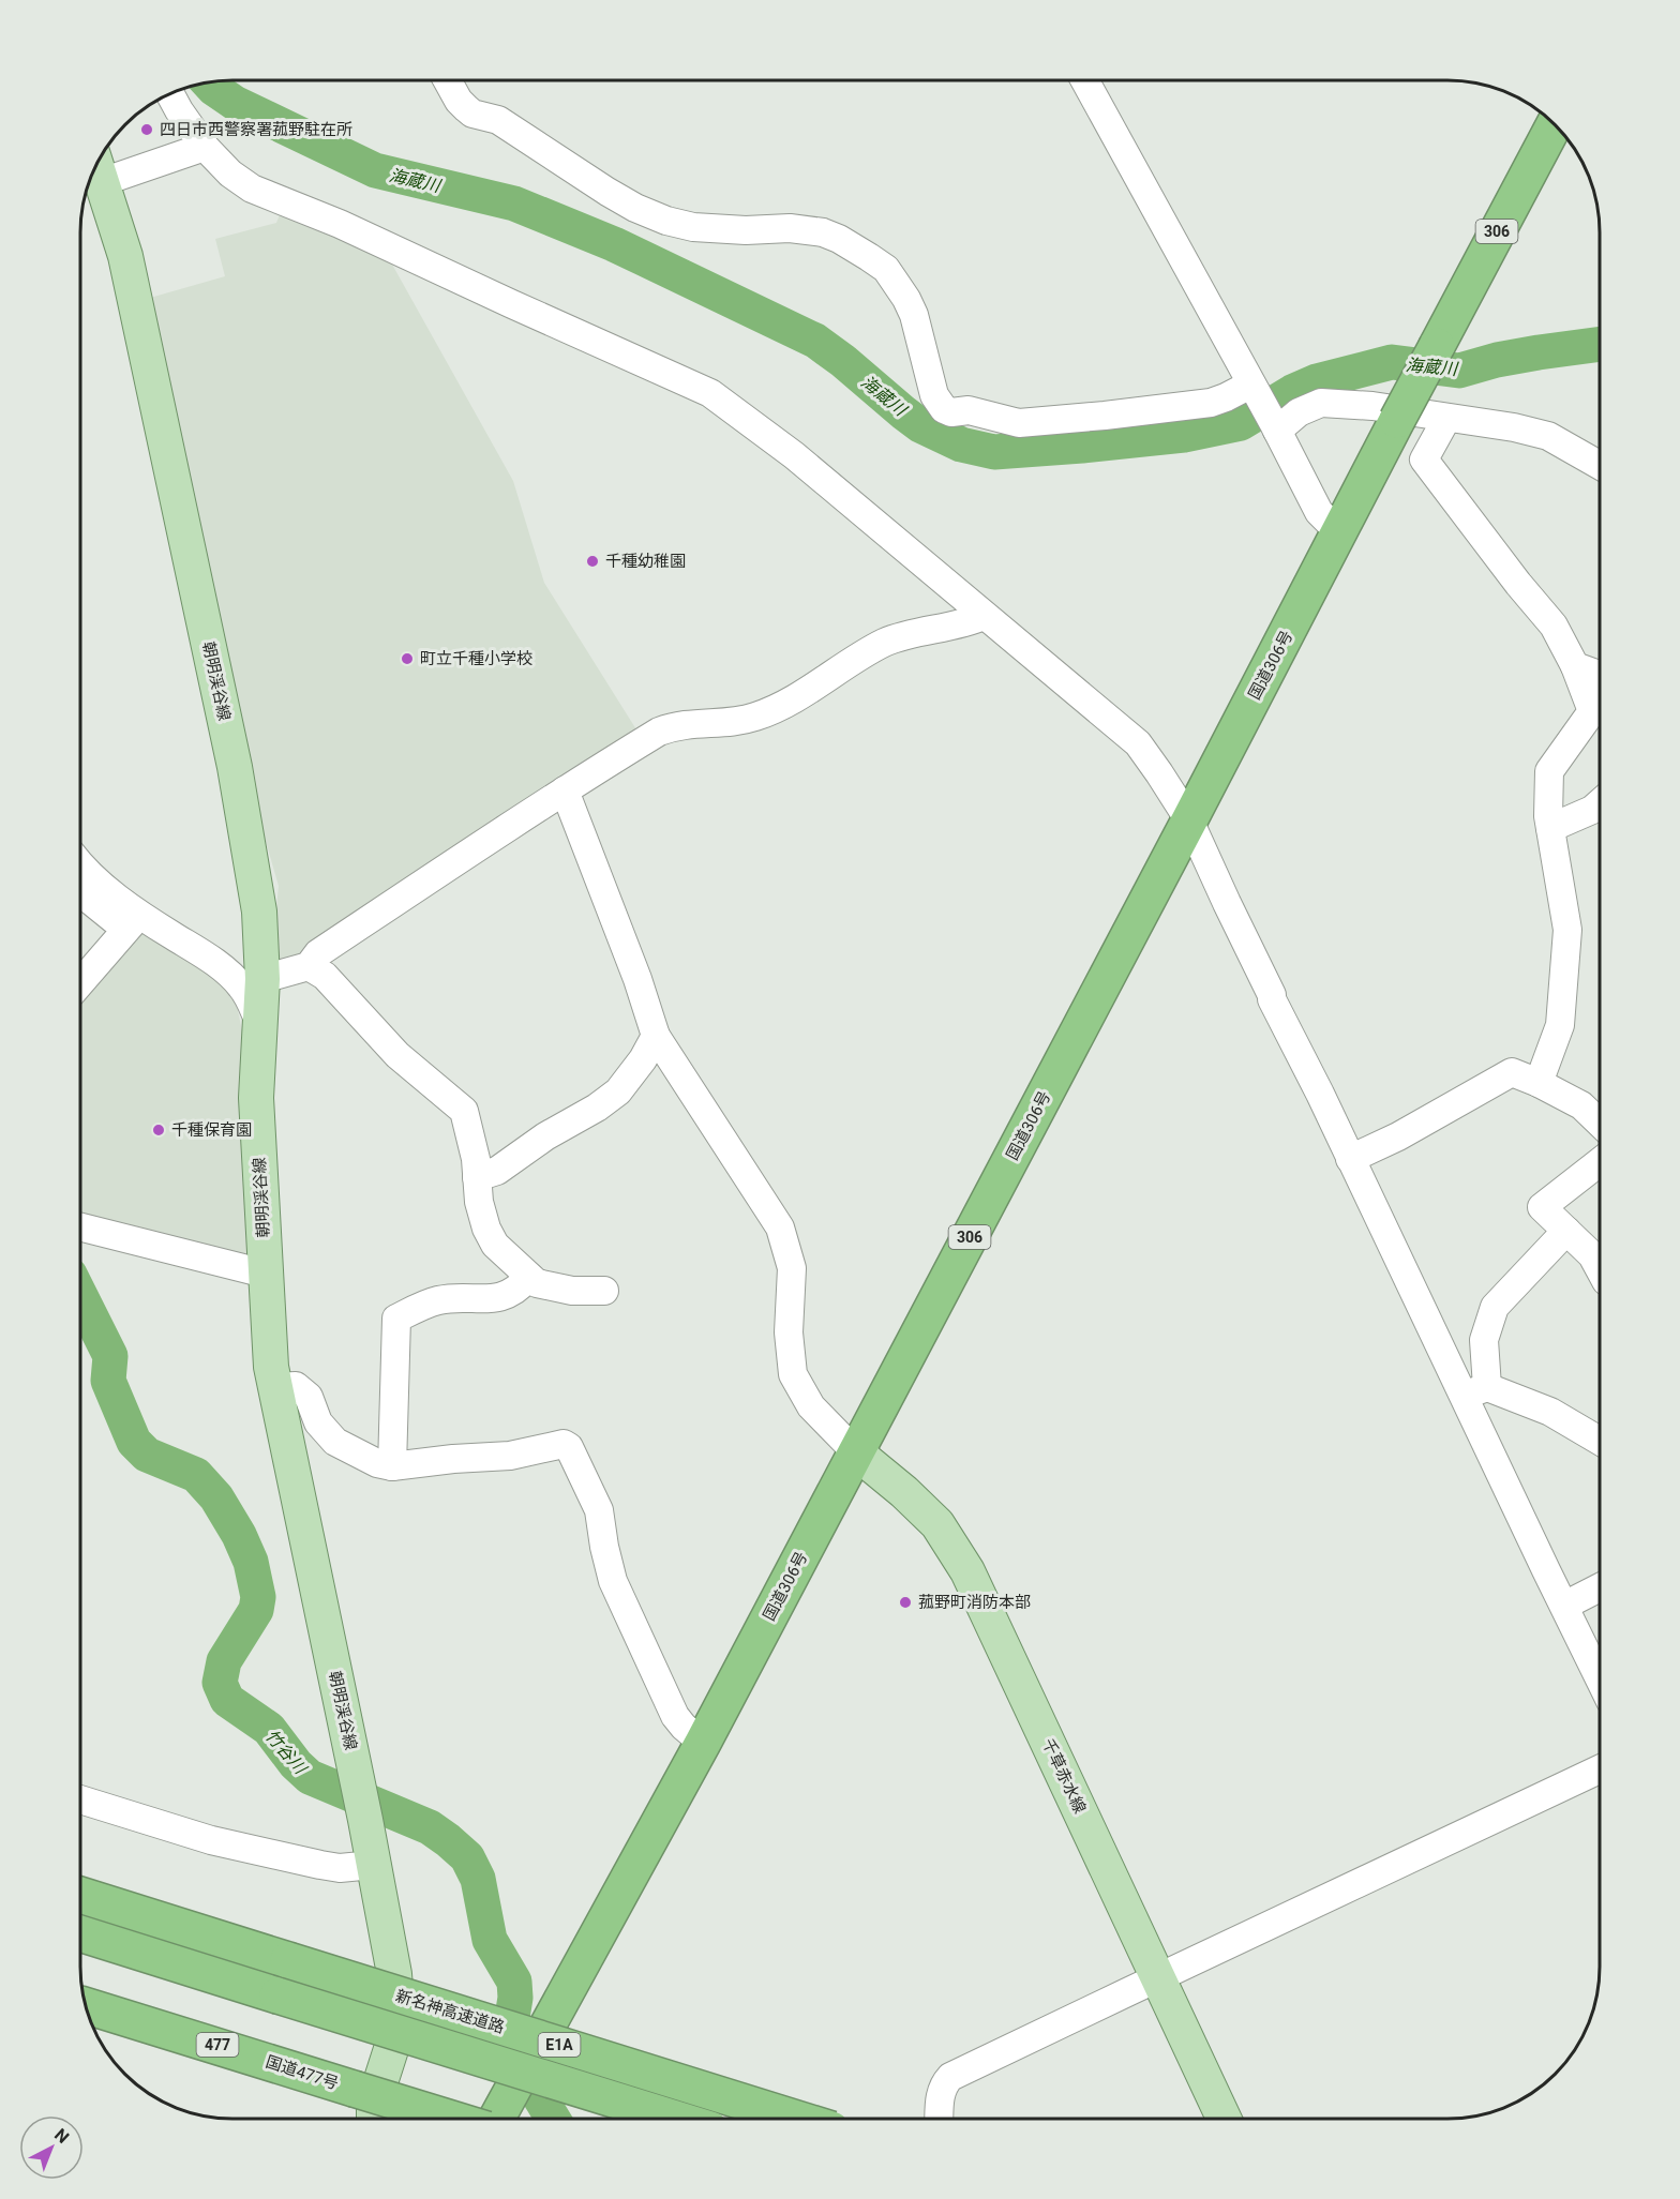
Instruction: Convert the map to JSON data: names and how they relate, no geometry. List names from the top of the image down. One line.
{"streets":{"highway":["306","国道306号","新名神高速道路","477","E1A","国道477号"],"main road":["朝明渓谷線","千草赤水線"]},"crossings":[["国道306号","千草赤水線"]],"water":["海蔵川","竹谷川"],"places":["四日市西警察署菰野駐在所","千種幼稚園","町立千種小学校","千種保育園","菰野町消防本部"],"north":"top right"}
